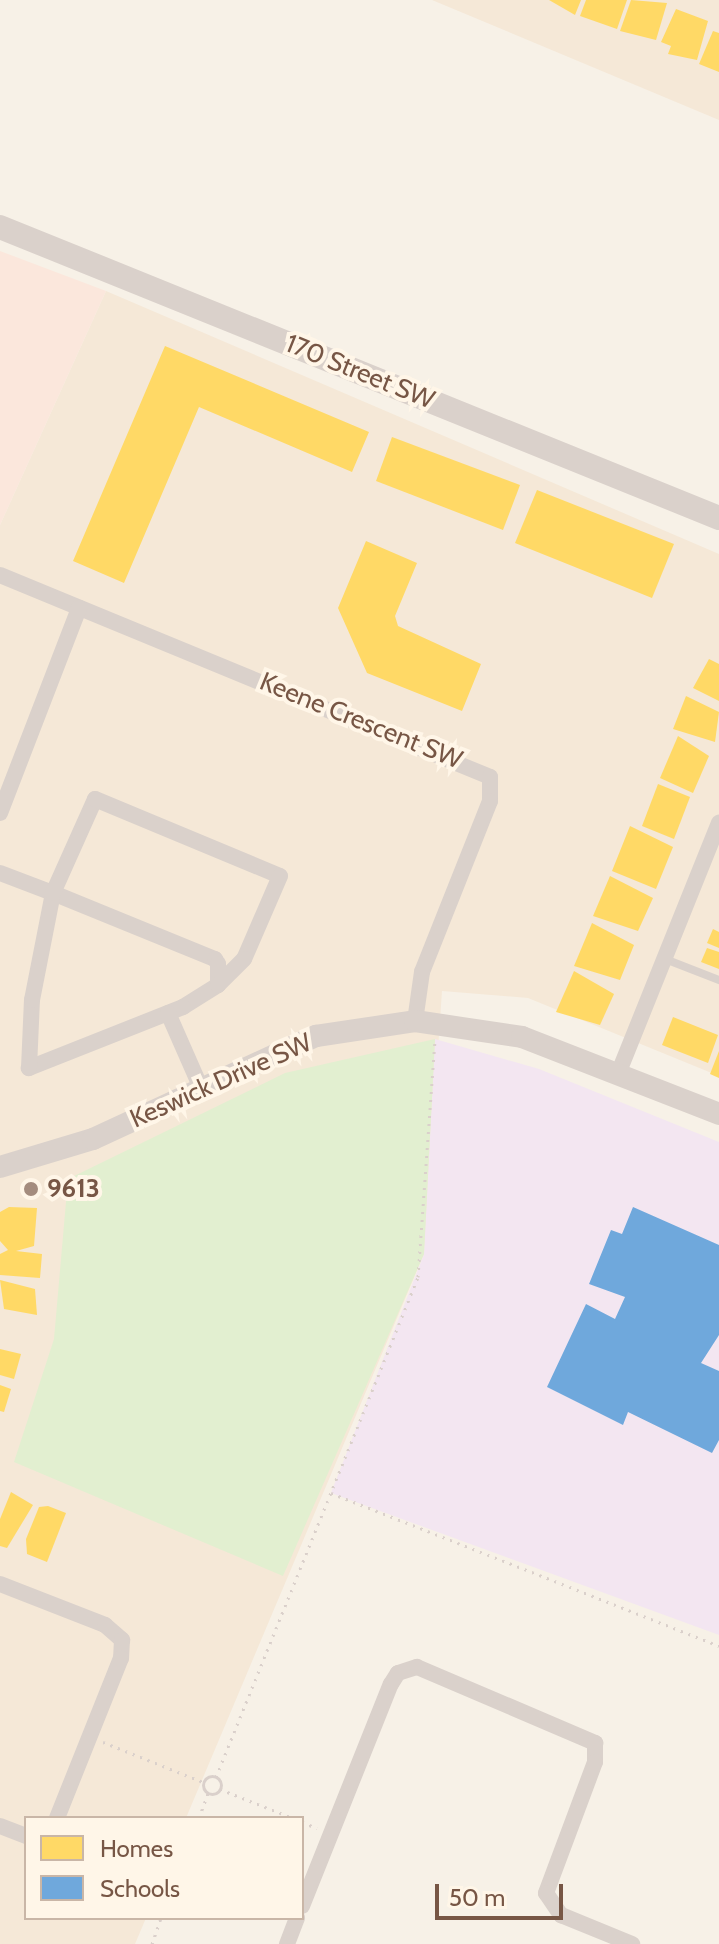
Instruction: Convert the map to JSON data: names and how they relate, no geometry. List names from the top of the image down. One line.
{"streets":{"main road":["170 Street SW"],"street":["Keene Crescent SW","Keswick Drive SW"]},"crossings":[["Keene Crescent SW","Keswick Drive SW"]],"places":["9613"],"legend":["Homes","Schools"],"scale_bar":"50 m"}
